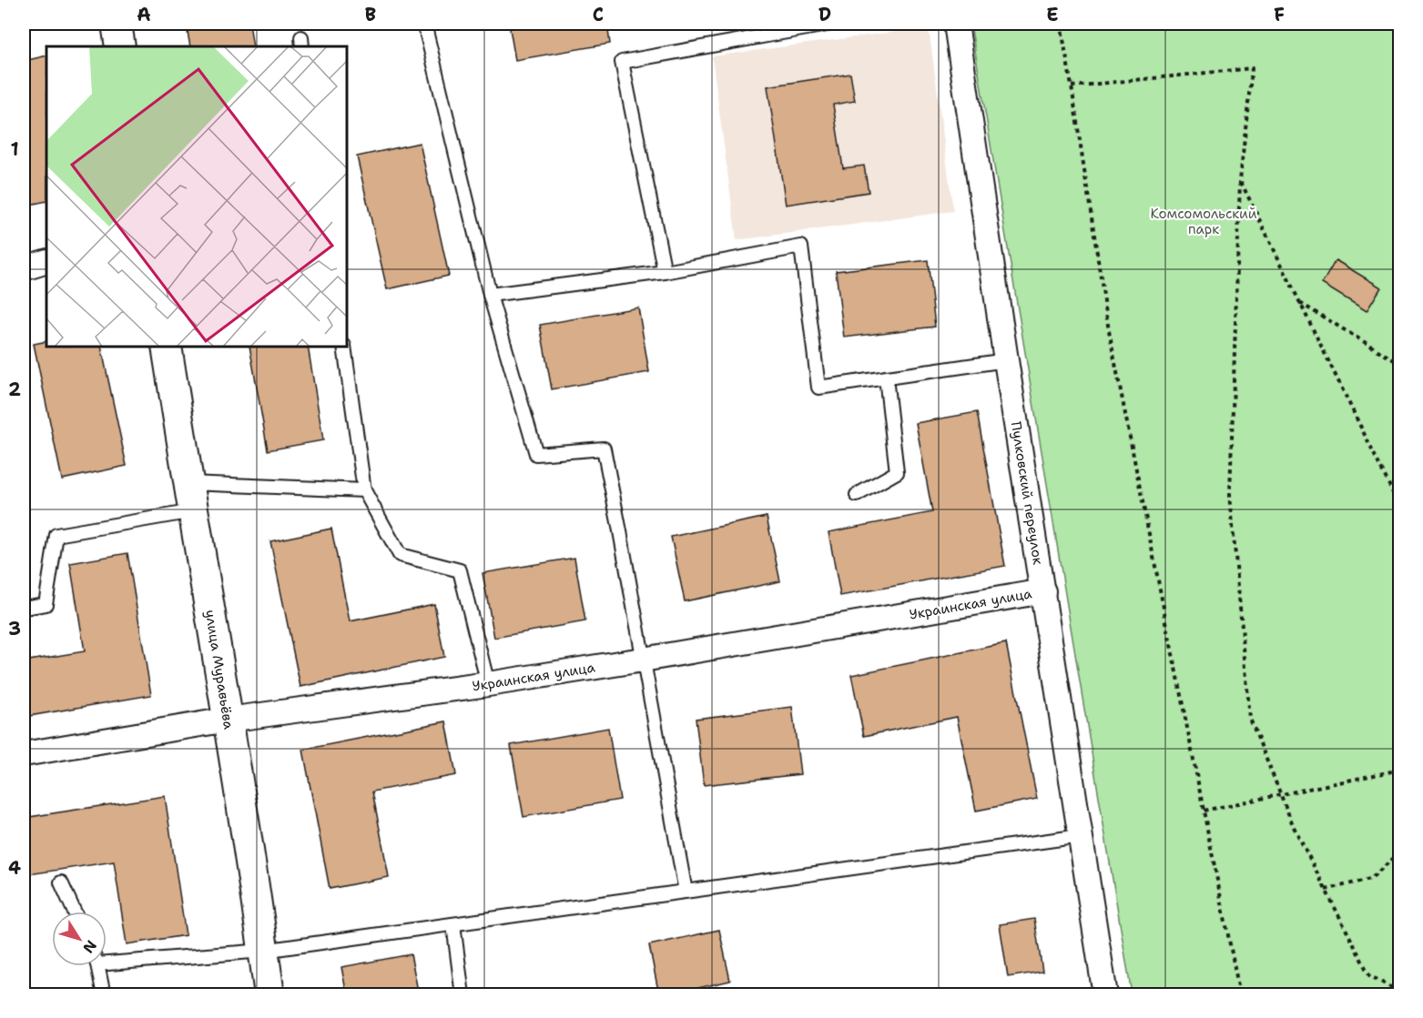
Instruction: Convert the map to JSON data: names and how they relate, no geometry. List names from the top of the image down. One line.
{"streets":{"street":["Пулковский переулок","Украинская улица","улица Муравьёва"]},"crossings":[["Пулковский переулок","Украинская улица"],["Украинская улица","улица Муравьёва"]],"parks":["Комсомольский парк"],"north":"bottom right","grid":{"columns":["A","B","C","D","E","F"],"rows":["1","2","3","4"]}}
